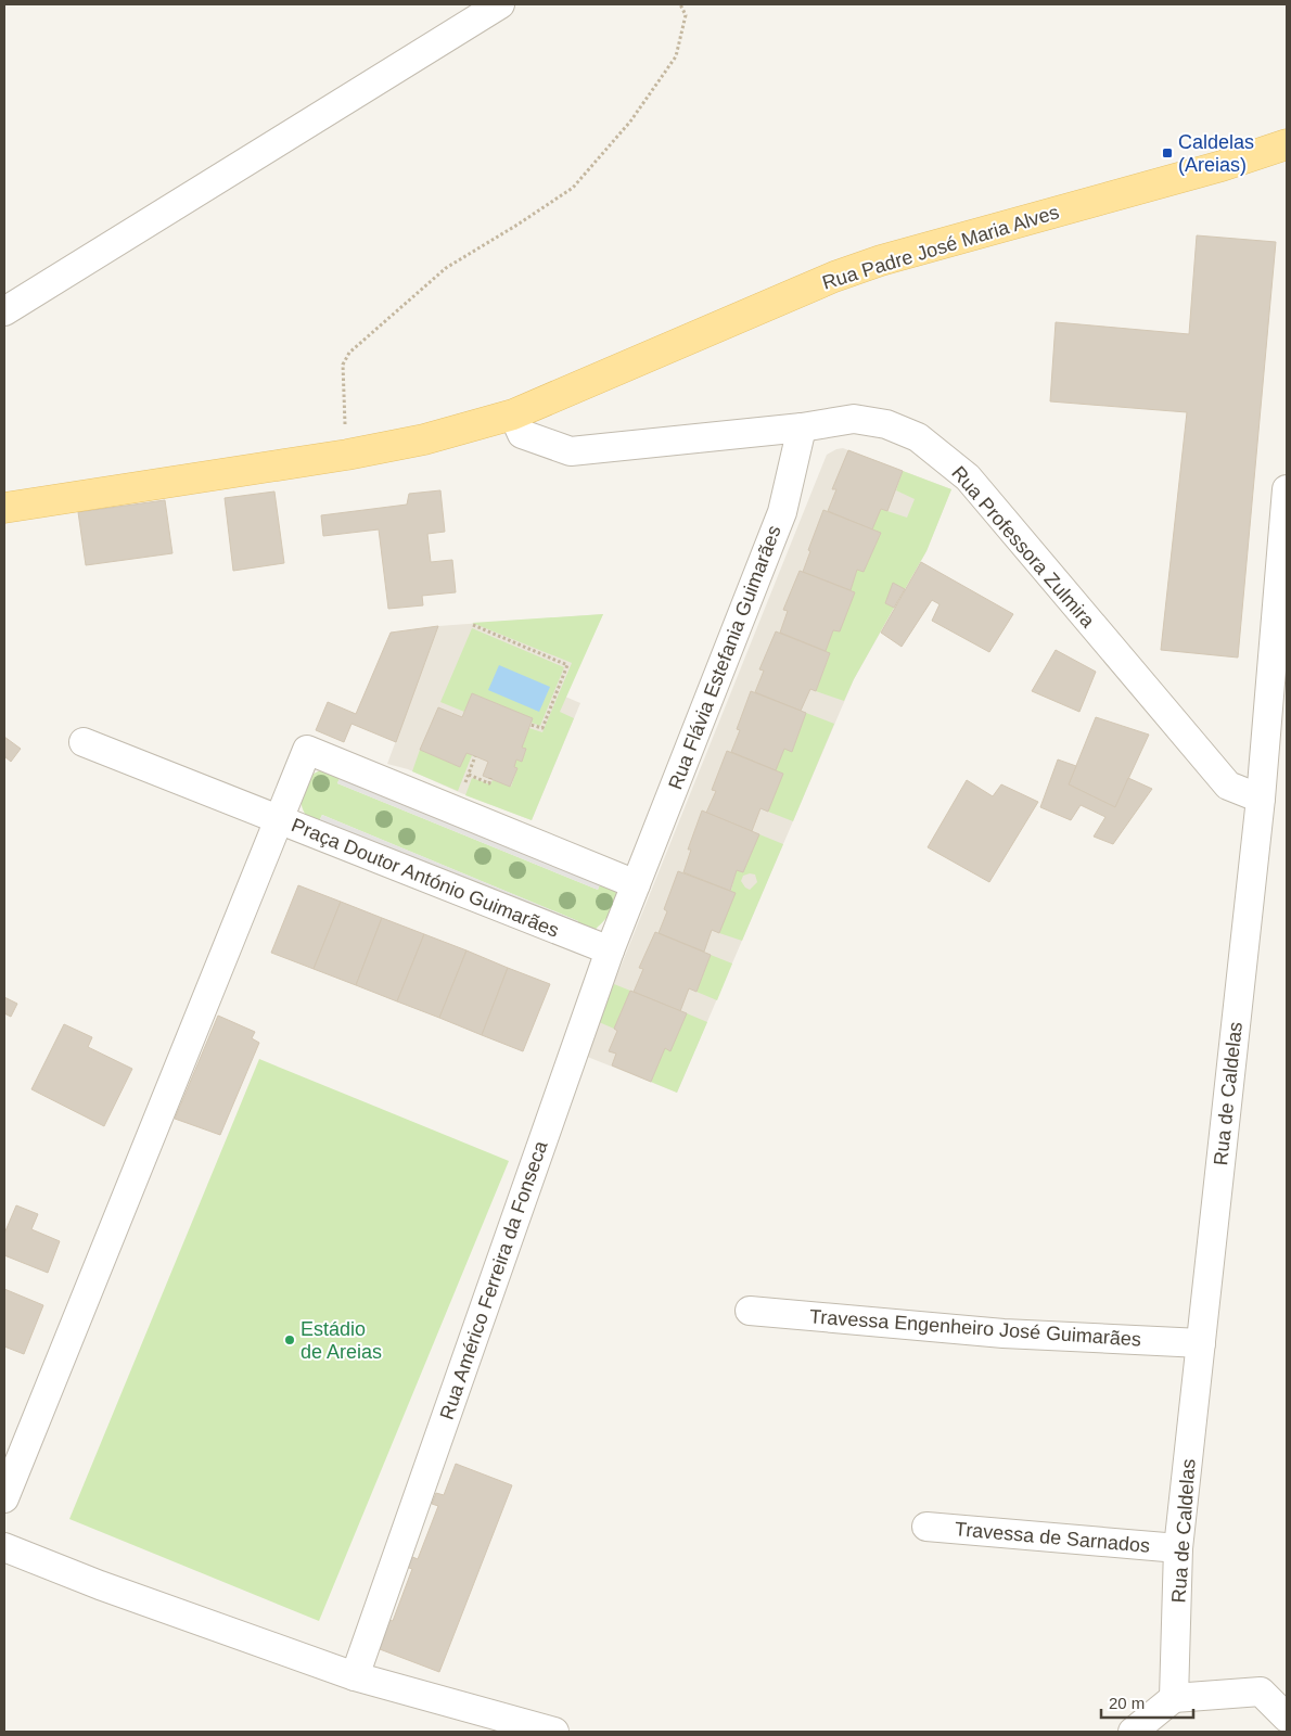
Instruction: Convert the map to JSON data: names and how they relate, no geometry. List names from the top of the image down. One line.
{"streets":{"main road":["Rua Padre José Maria Alves"],"street":["Rua Professora Zulmira","Rua Flávia Estefania Guimarães","Praça Doutor António Guimarães","Rua de Caldelas","Rua Américo Ferreira da Fonseca","Travessa Engenheiro José Guimarães","Travessa de Sarnados"]},"crossings":[["Rua Padre José Maria Alves","Rua Professora Zulmira"],["Rua Professora Zulmira","Rua Flávia Estefania Guimarães"],["Rua Professora Zulmira","Rua de Caldelas"],["Rua Flávia Estefania Guimarães","Praça Doutor António Guimarães"],["Rua Flávia Estefania Guimarães","Rua Américo Ferreira da Fonseca"],["Praça Doutor António Guimarães","Rua Américo Ferreira da Fonseca"],["Rua de Caldelas","Travessa Engenheiro José Guimarães"],["Rua de Caldelas","Travessa de Sarnados"]],"places":{"transit":["Caldelas (Areias)"],"other":["Estádio de Areias"]},"scale_bar":"20 m"}
